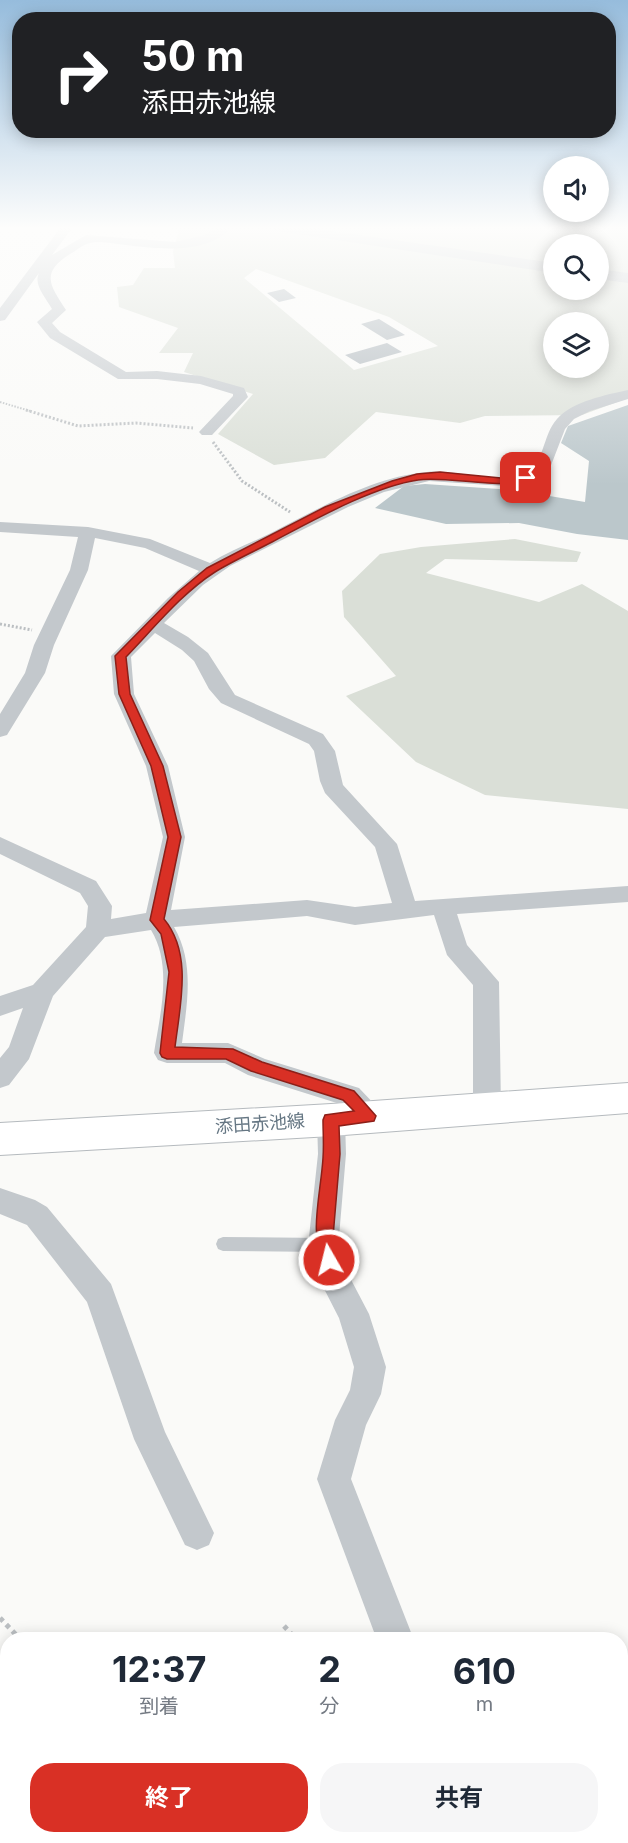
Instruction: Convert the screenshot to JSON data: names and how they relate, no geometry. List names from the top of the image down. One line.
{"streets":{"main road":["添田赤池線"]},"page":{"turn":["50 m","添田赤池線"],"eta":["12:37","到着","2","分","610","m"],"buttons":["終了","共有"]}}
